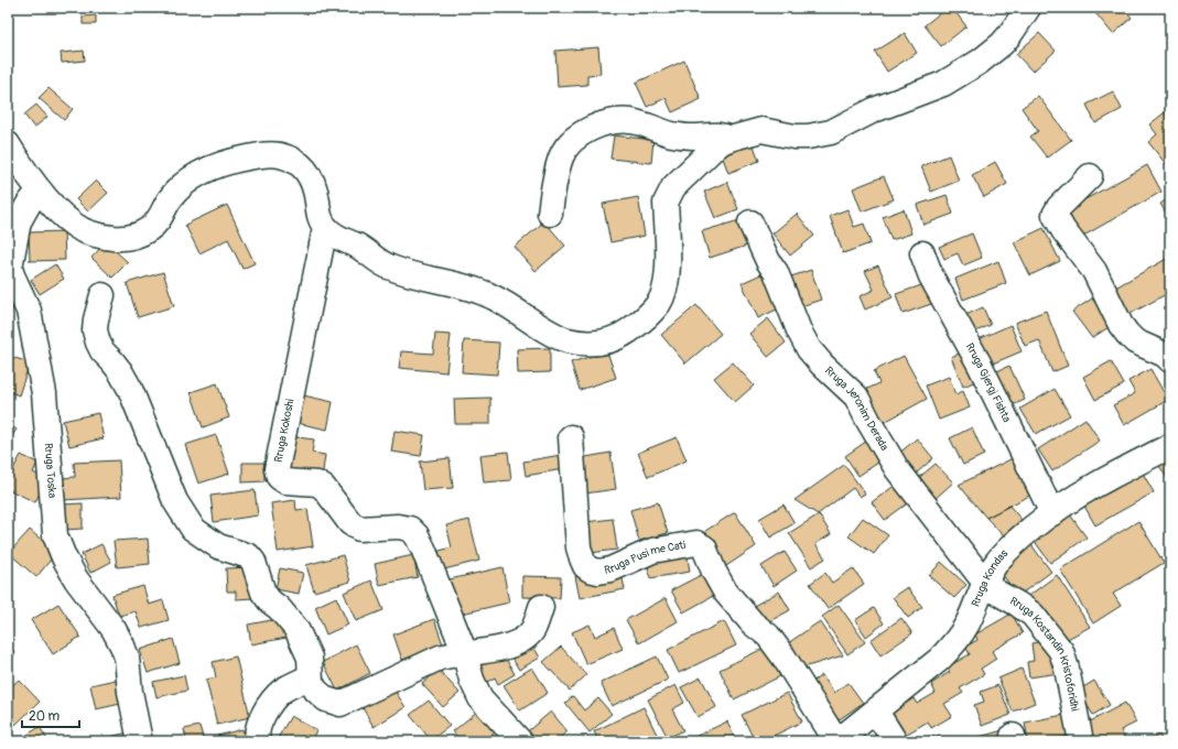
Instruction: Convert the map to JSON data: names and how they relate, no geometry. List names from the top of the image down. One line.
{"streets":{"street":["Rruga Gjergj Fishta","Rruga Jeronim Derada","Rruga Kokoshi","Rruga Toska","Rruga Pusi me Cati","Rruga Kondas","Rruga Kostandin Kristoforidhi"]},"crossings":[["Rruga Gjergj Fishta","Rruga Kondas"],["Rruga Jeronim Derada","Rruga Kondas"],["Rruga Jeronim Derada","Rruga Kostandin Kristoforidhi"],["Rruga Pusi me Cati","Rruga Kondas"],["Rruga Kondas","Rruga Kostandin Kristoforidhi"]],"scale_bar":"20 m"}
